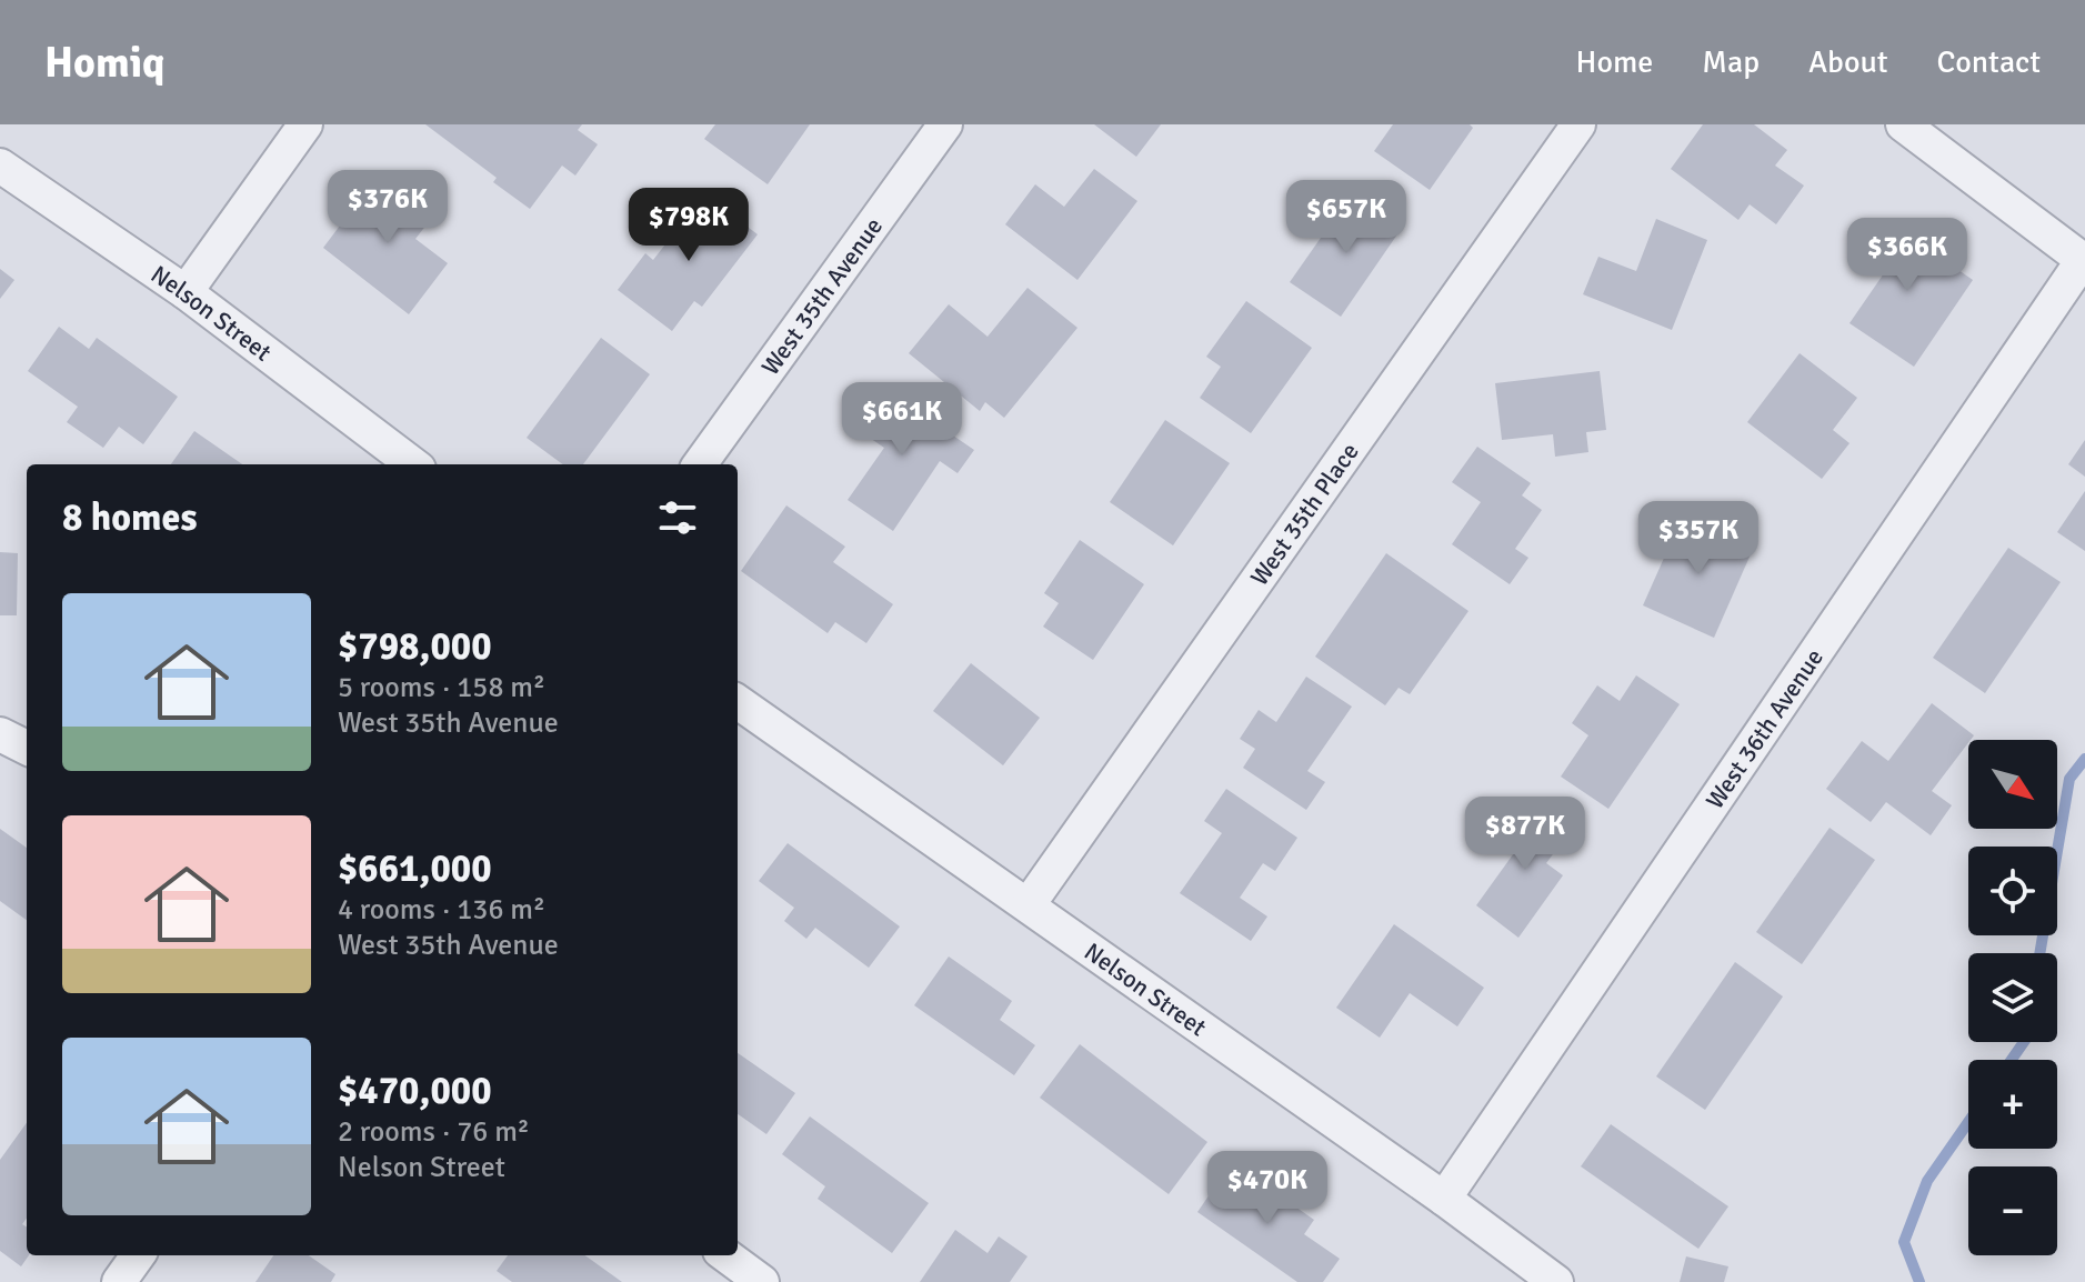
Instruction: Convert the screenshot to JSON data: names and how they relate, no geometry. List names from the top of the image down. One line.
{"streets":{"street":["West 35th Avenue","Nelson Street","West 35th Place","West 36th Avenue"]},"crossings":[["Nelson Street","West 35th Place"],["Nelson Street","West 36th Avenue"]],"north":"bottom right","page":{"header":"Homiq","nav":["Home","Map","About","Contact"],"price":["$376K","$657K","$798K","$366K","$661K","$357K","$877K","$470K"],"heading":"8 homes","list":[{"name":"$798,000","note":"5 rooms · 158 m² · West 35th Avenue"},{"name":"$661,000","note":"4 rooms · 136 m² · West 35th Avenue"},{"name":"$470,000","note":"2 rooms · 76 m² · Nelson Street"}],"map_buttons":["+","−"]}}
